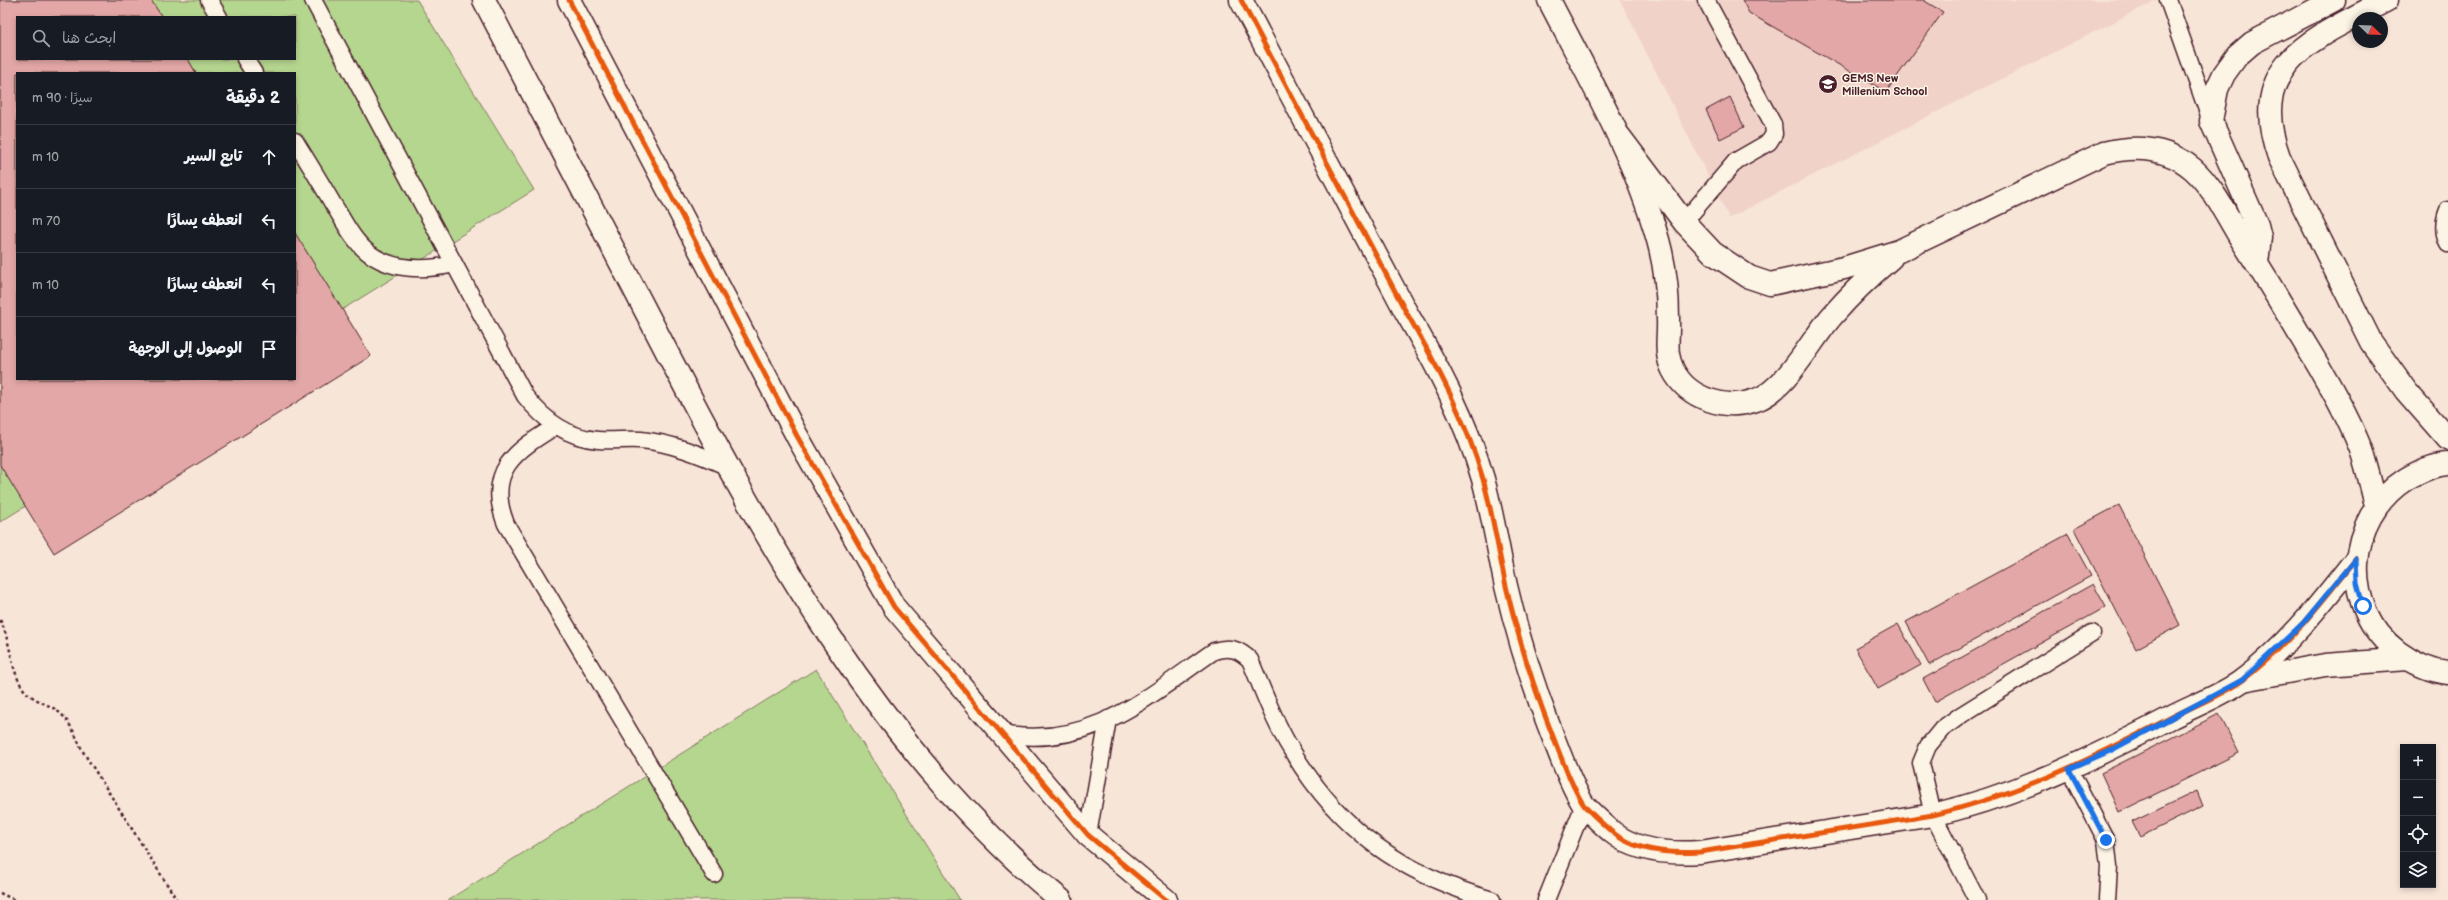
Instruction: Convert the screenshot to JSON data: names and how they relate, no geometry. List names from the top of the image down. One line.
{"places":{"school or university":["GEMS New Millenium School"]},"north":"bottom right","page":{"search":"ابحث هنا","heading":["2 دقيقة","سيرًا · 90 m"],"list":[["تابع السير","10 m"],["انعطف يسارًا","70 m"],["انعطف يسارًا","10 m"],"الوصول إلى الوجهة"],"map_buttons":["+","−"]}}
